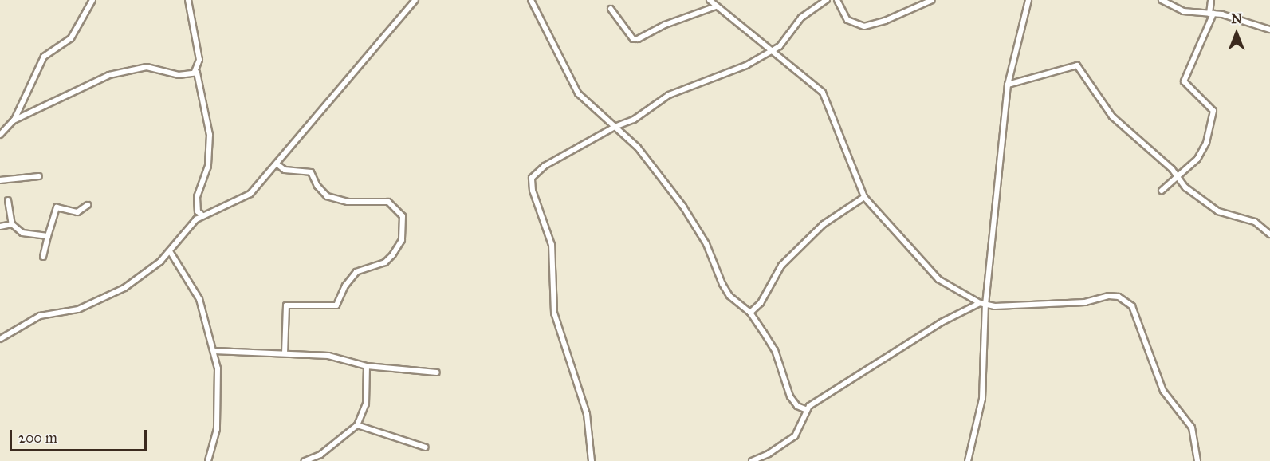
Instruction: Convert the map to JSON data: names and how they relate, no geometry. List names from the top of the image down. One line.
{"scale_bar":"200 m","north":"top"}
